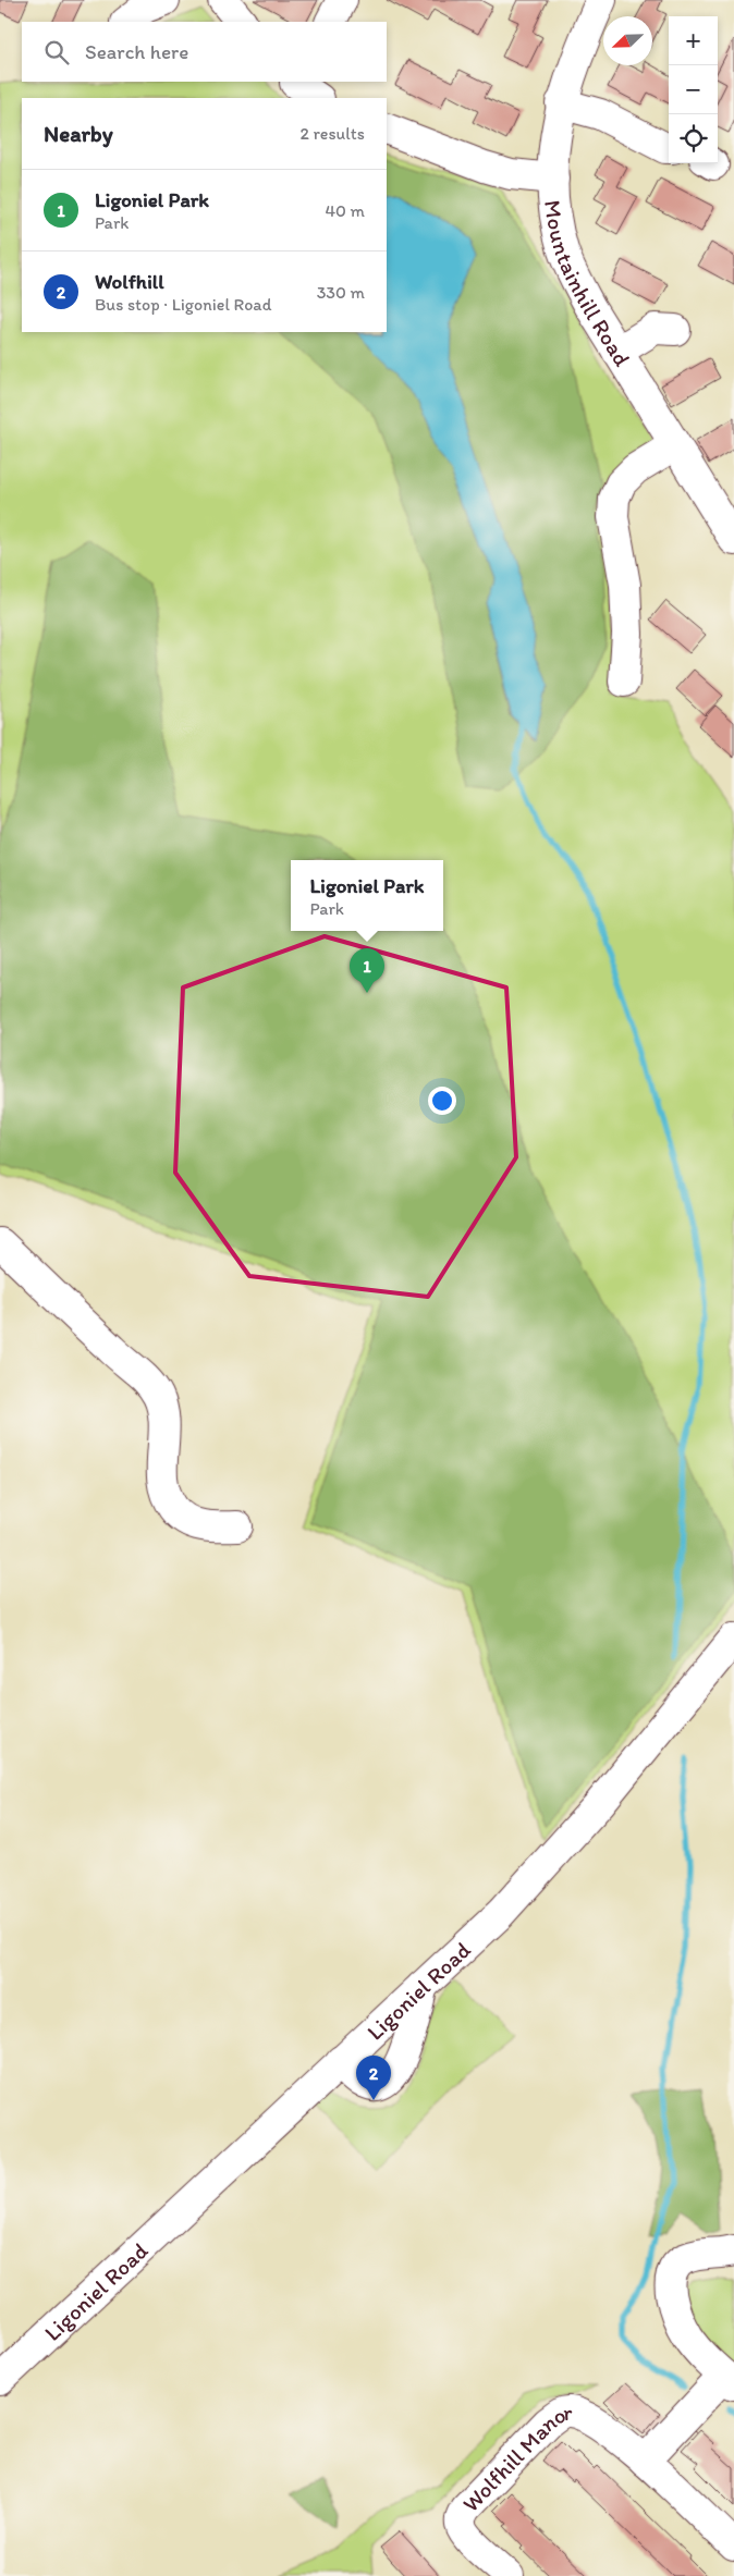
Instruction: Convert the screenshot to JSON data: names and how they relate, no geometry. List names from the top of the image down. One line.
{"streets":{"street":["Mountainhill Road","Ligoniel Road","Wolfhill Manor"]},"north":"bottom left","page":{"map_buttons":["+","−"],"search":"Search here","heading":["Nearby","2 results"],"list":[{"mark":"1","name":"Ligoniel Park","note":"Park","value":"40 m"},{"mark":"2","name":"Wolfhill","note":"Bus stop · Ligoniel Road","value":"330 m"}],"popup":["Ligoniel Park","Park"],"pins":["1","2"]}}
